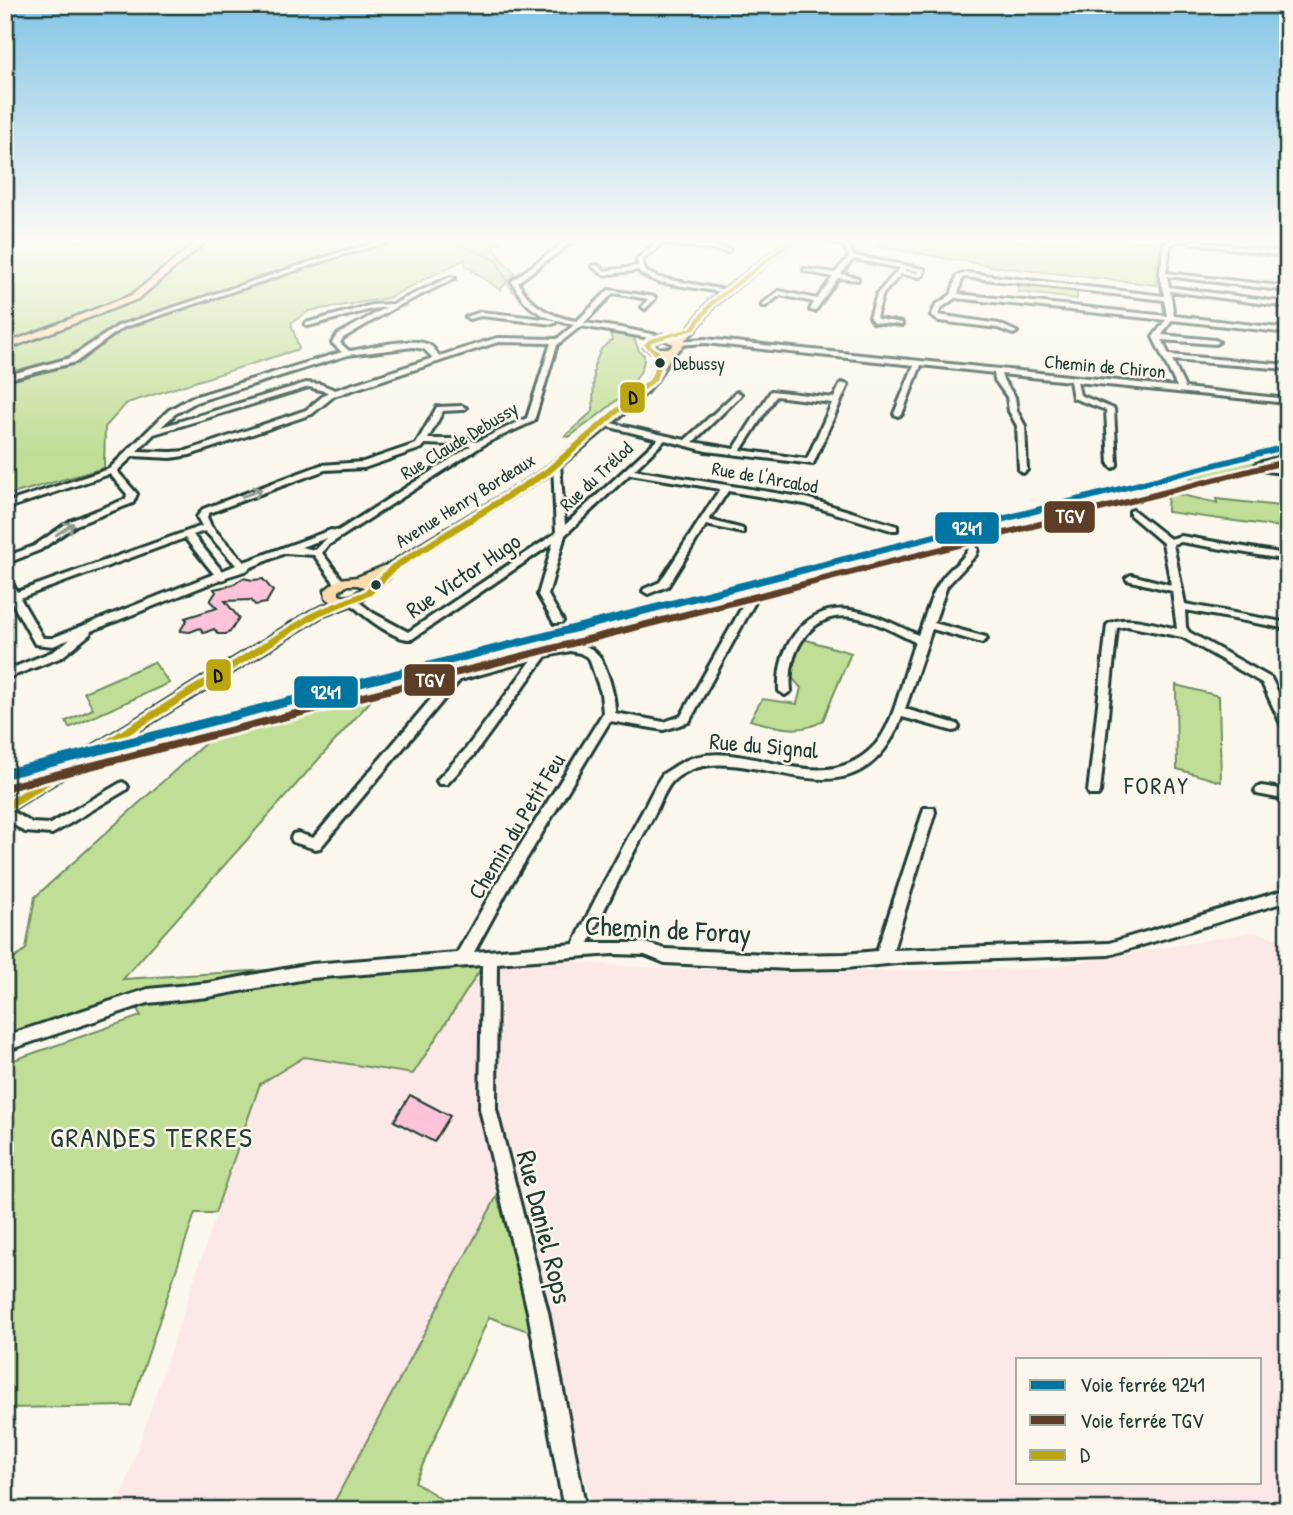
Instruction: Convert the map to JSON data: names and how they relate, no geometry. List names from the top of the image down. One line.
{"streets":{"main road":["Avenue Henry Bordeaux"],"street":["Chemin de Chiron","Rue Claude Debussy","Rue du Trélod","Rue de l'Arcalod","Rue Victor Hugo","Rue du Signal","Chemin du Petit Feu","Chemin de Foray","Rue Daniel Rops"]},"crossings":[["Chemin de Chiron","Avenue Henry Bordeaux"],["Rue du Trélod","Rue de l'Arcalod"],["Rue du Trélod","Rue Victor Hugo"],["Avenue Henry Bordeaux","Rue Victor Hugo"],["Rue du Signal","Chemin de Foray"],["Chemin du Petit Feu","Chemin de Foray"],["Chemin de Foray","Rue Daniel Rops"]],"districts":["FORAY","GRANDES TERRES"],"places":["Debussy"],"lines":["transit line D","rail line 9241","rail line TGV"],"legend":["Voie ferrée 9241","Voie ferrée TGV","D"]}
